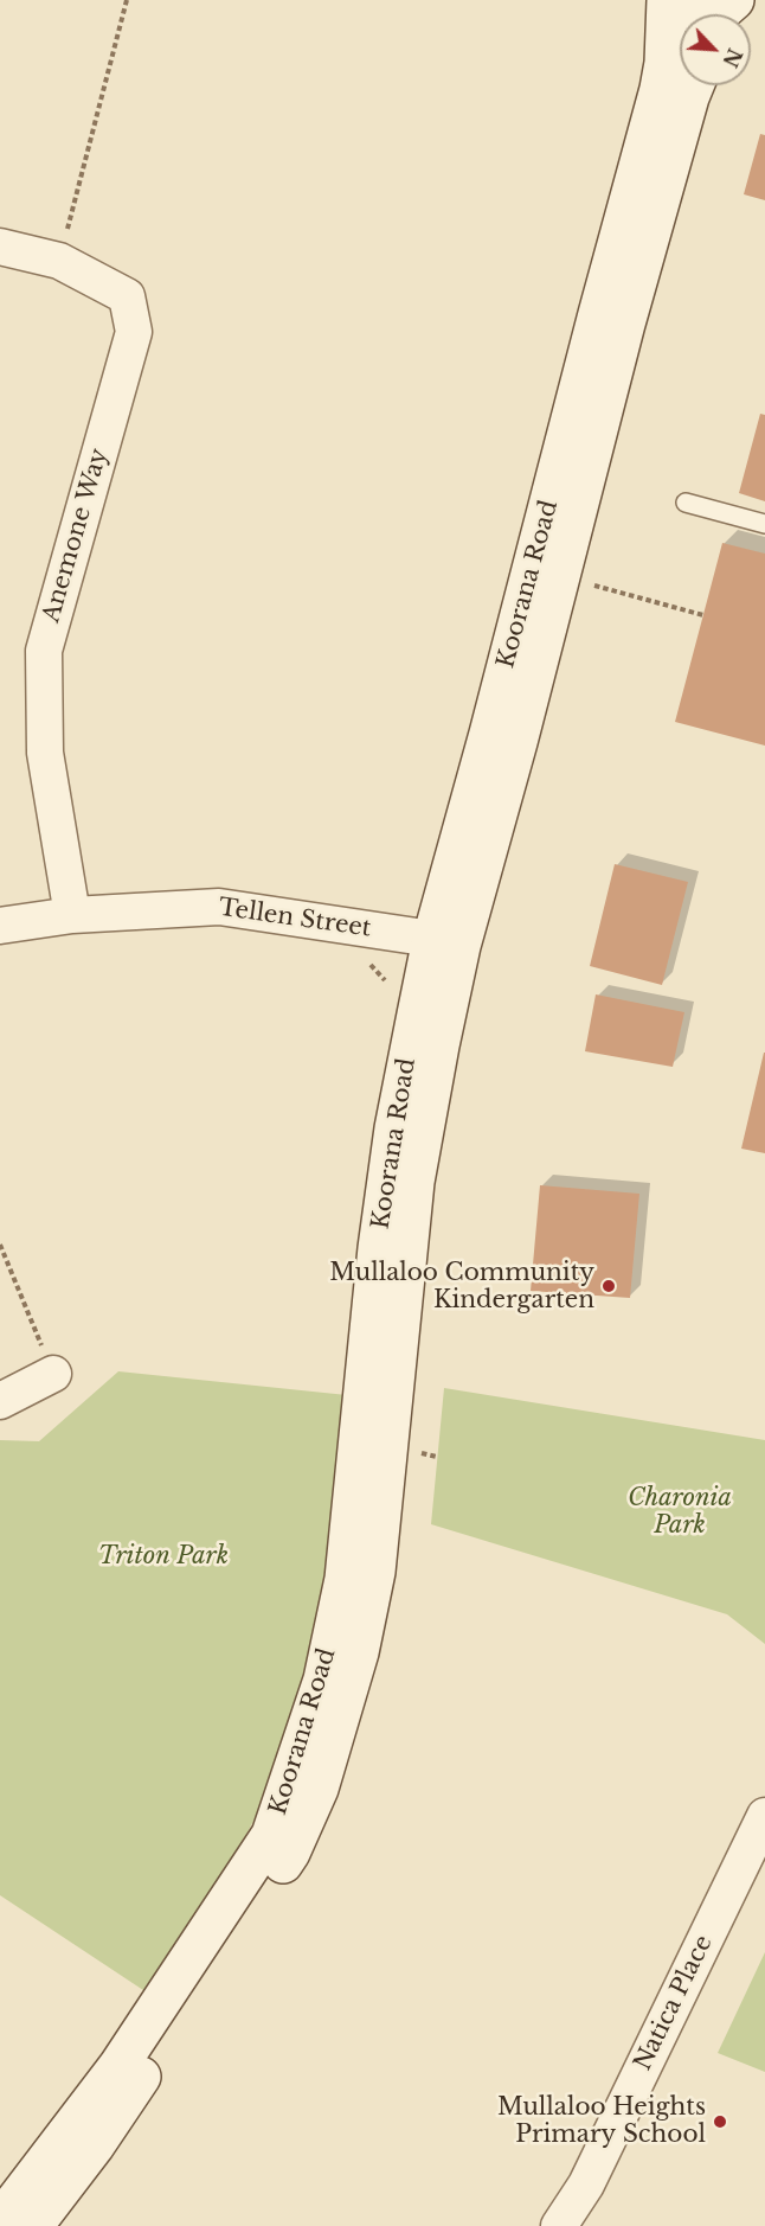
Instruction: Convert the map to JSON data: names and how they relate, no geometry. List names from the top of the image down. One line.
{"streets":{"street":["Anemone Way","Koorana Road","Tellen Street","Natica Place"]},"crossings":[["Anemone Way","Tellen Street"],["Koorana Road","Tellen Street"]],"parks":["Charonia Park","Triton Park"],"places":["Mullaloo Community Kindergarten","Mullaloo Heights Primary School"],"north":"bottom right"}
